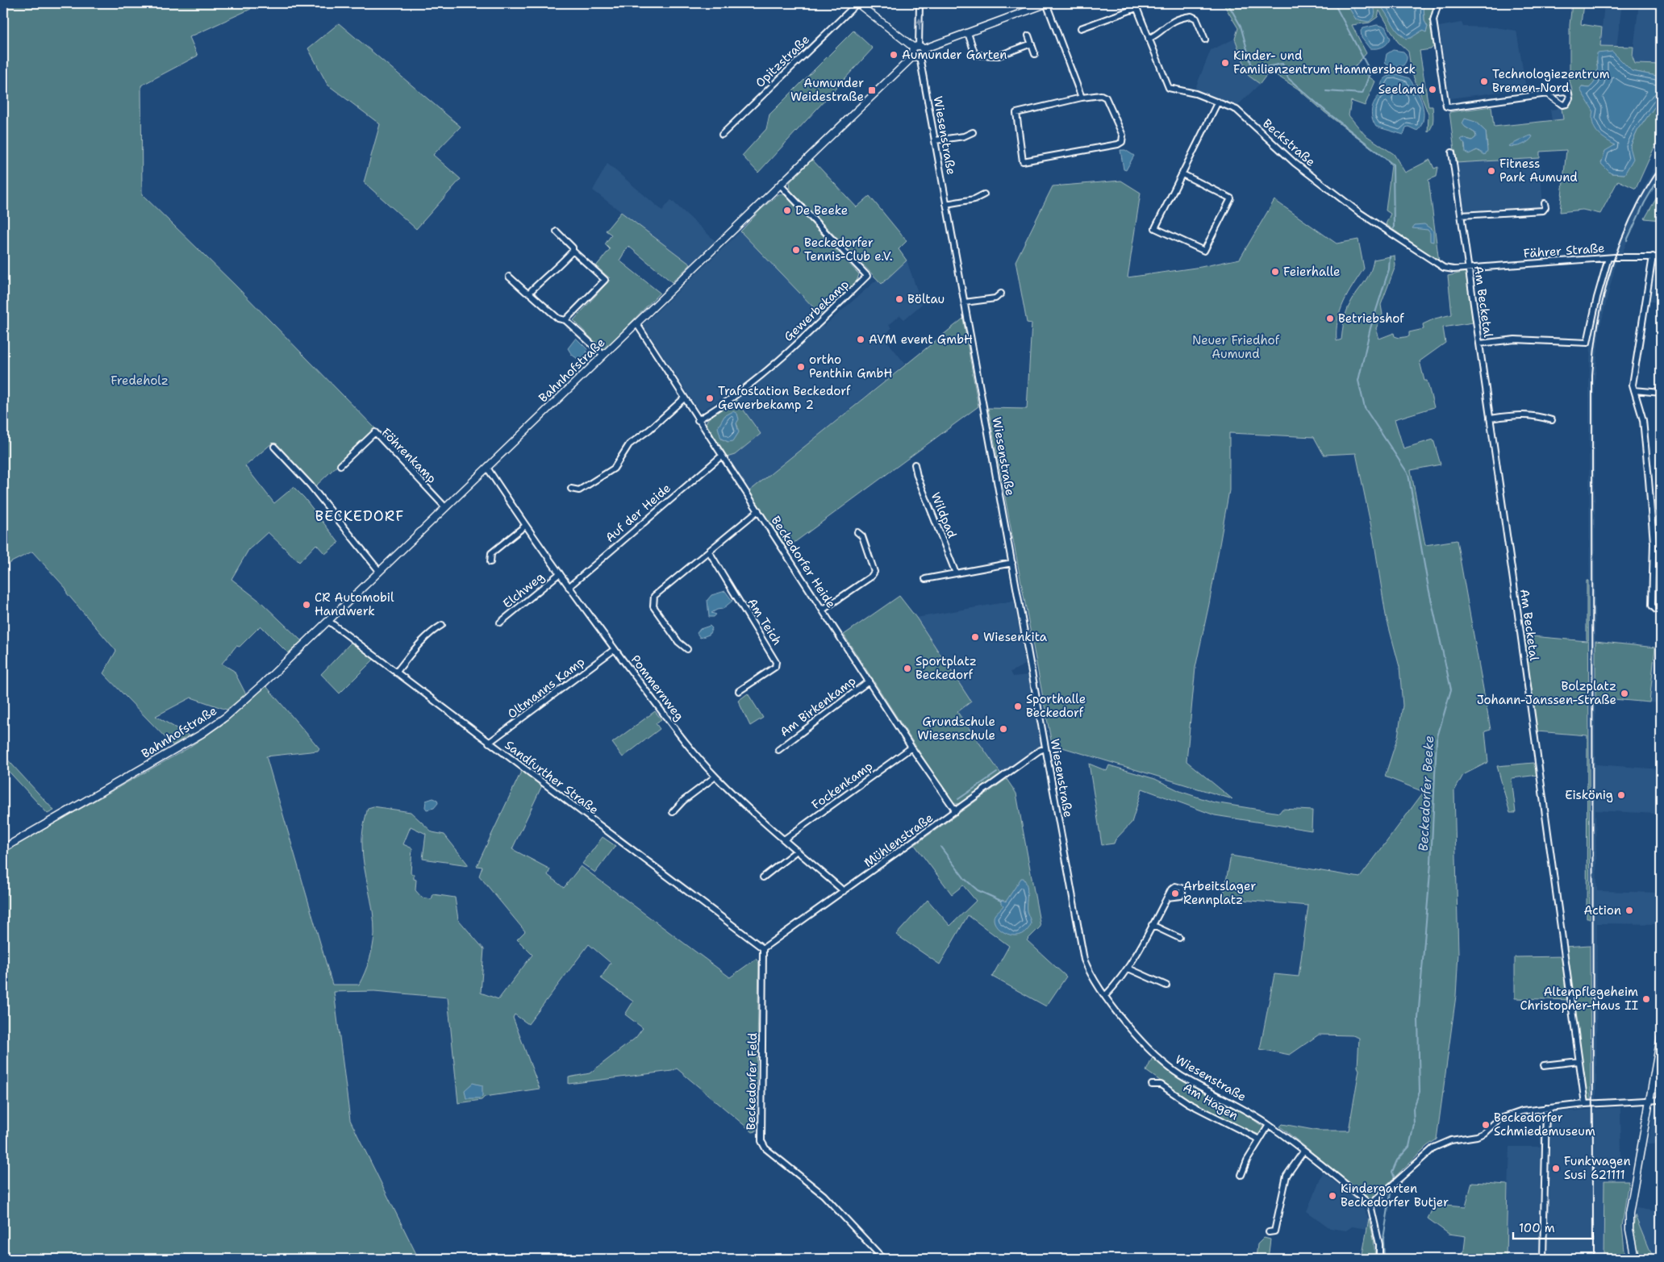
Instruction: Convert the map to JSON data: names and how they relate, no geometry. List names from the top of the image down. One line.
{"streets":{"street":["Opitzstraße","Wiesenstraße","Beckstraße","Fährer Straße","Am Becketal","Gewerbekamp","Bahnhofstraße","Föhrenkamp","Auf der Heide","Wildpad","Beckedorfer Heide","Elchweg","Am Teich","Oltmanns Kamp","Pommernweg","Am Birkenkamp","Sandfurther Straße","Fockenkamp","Mühlenstraße","Beckedorfer Feld","Am Hagen"]},"crossings":[["Wiesenstraße","Bahnhofstraße"],["Wiesenstraße","Mühlenstraße"],["Beckstraße","Fährer Straße"],["Beckstraße","Am Becketal"],["Fährer Straße","Am Becketal"],["Gewerbekamp","Bahnhofstraße"],["Gewerbekamp","Beckedorfer Heide"],["Bahnhofstraße","Föhrenkamp"],["Bahnhofstraße","Beckedorfer Heide"],["Bahnhofstraße","Pommernweg"],["Bahnhofstraße","Sandfurther Straße"],["Auf der Heide","Beckedorfer Heide"],["Auf der Heide","Pommernweg"],["Beckedorfer Heide","Am Birkenkamp"],["Beckedorfer Heide","Fockenkamp"],["Beckedorfer Heide","Mühlenstraße"],["Elchweg","Pommernweg"],["Oltmanns Kamp","Pommernweg"],["Oltmanns Kamp","Sandfurther Straße"],["Pommernweg","Fockenkamp"],["Pommernweg","Mühlenstraße"],["Sandfurther Straße","Mühlenstraße"],["Sandfurther Straße","Beckedorfer Feld"],["Mühlenstraße","Beckedorfer Feld"]],"districts":["BECKEDORF"],"water":["Beckedorfer Beeke"],"parks":["Neuer Friedhof Aumund","Fredeholz"],"places":{"other":["Aumunder Garten","Kinder- und Familienzentrum Hammersbeck","Technologiezentrum Bremen-Nord","Seeland","Fitness Park Aumund","De Beeke","Beckedorfer Tennis-Club e.V.","Feierhalle","Böltau","Betriebshof","AVM event GmbH","ortho Penthin GmbH","Trafostation Beckedorf Gewerbekamp 2","CR Automobil Handwerk","Wiesenkita","Sportplatz Beckedorf","Bolzplatz Johann-Janssen-Straße","Sporthalle Beckedorf","Grundschule Wiesenschule","Eiskönig","Arbeitslager Rennplatz","Action","Altenpflegeheim Christopher-Haus II","Beckedorfer Schmiedemuseum","Funkwagen Susi 621111","Kindergarten Beckedorfer Butjer"],"transit":["Aumunder Weidestraße"]},"scale_bar":"100 m"}
